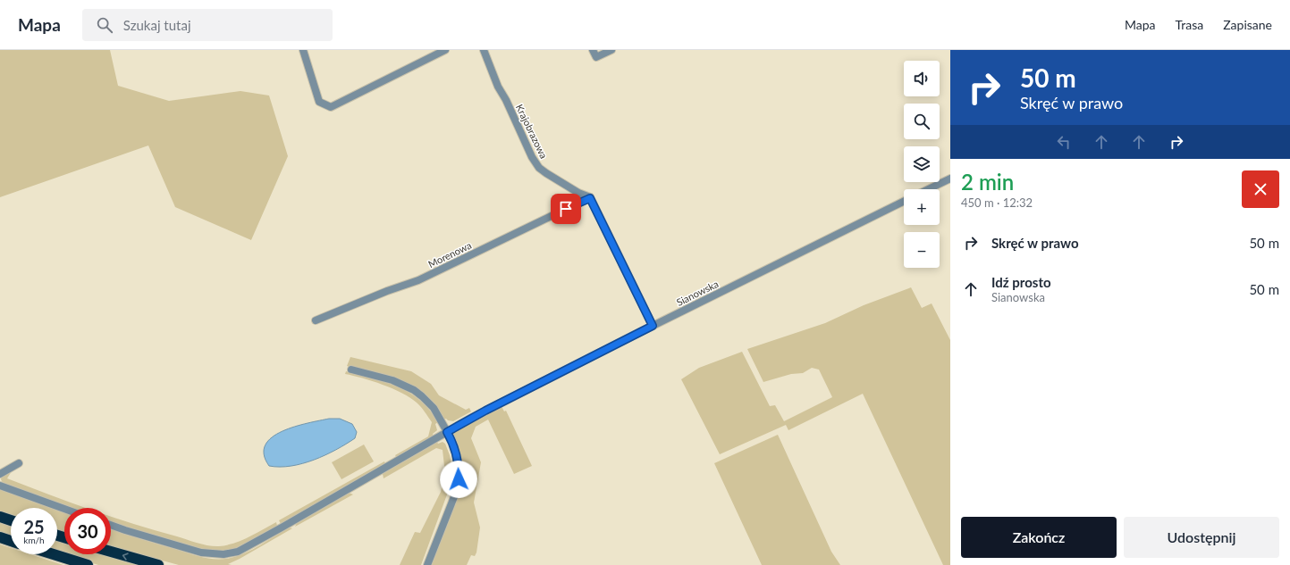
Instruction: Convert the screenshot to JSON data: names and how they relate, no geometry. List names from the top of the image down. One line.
{"streets":{"street":["Krajobrazowa","Morenowa","Sianowska"]},"crossings":[["Krajobrazowa","Morenowa"]],"page":{"header":"Mapa","search":"Szukaj tutaj","nav":["Mapa","Trasa","Zapisane"],"turn":["50 m","Skręć w prawo"],"map_buttons":["+","−"],"heading":["2 min","450 m · 12:32"],"list":[{"name":"Skręć w prawo","value":"50 m"},{"name":"Idź prosto","note":"Sianowska","value":"50 m"}],"speed":"25 km/h","limit":"30","buttons":["Zakończ","Udostępnij"]}}
